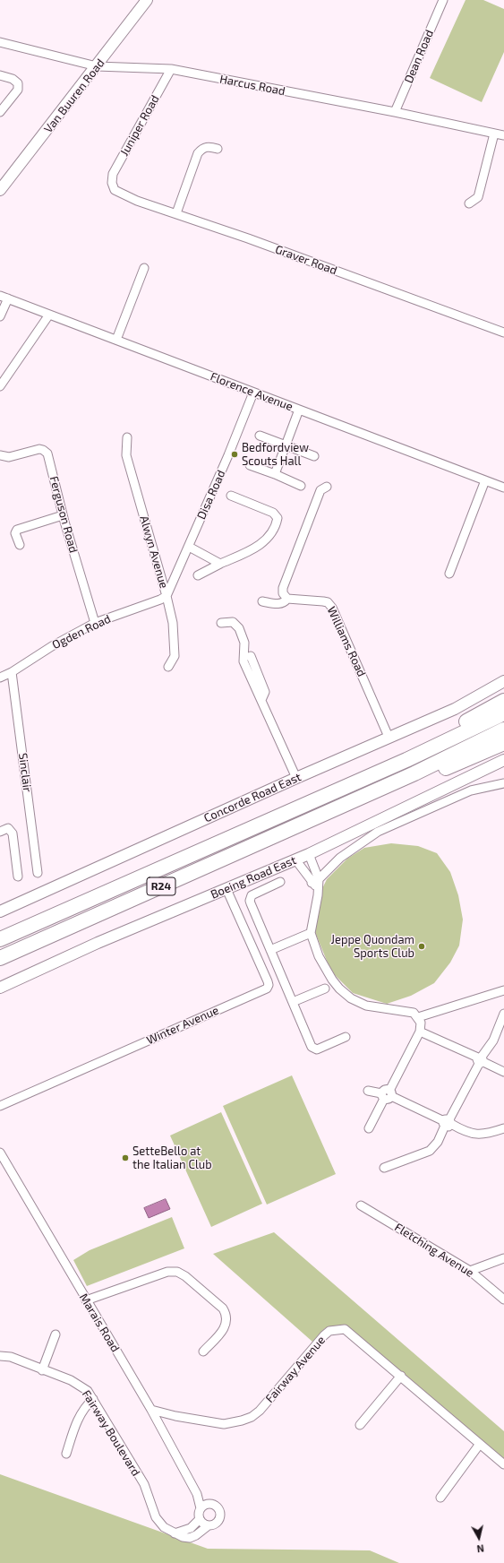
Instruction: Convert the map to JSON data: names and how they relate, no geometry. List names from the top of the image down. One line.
{"streets":{"highway":["R24"],"main road":["Van Buuren Road","Concorde Road East","Boeing Road East"],"street":["Dean Road","Harcus Road","Juniper Road","Graver Road","Florence Avenue","Disa Road","Ferguson Road","Alwyn Avenue","Ogden Road","Williams Road","Sinclair","Winter Avenue","Fletching Avenue","Marais Road","Fairway Avenue","Fairway Boulevard"]},"crossings":[["Dean Road","Harcus Road"],["Harcus Road","Van Buuren Road"],["Harcus Road","Juniper Road"],["Juniper Road","Graver Road"],["Florence Avenue","Disa Road"],["Disa Road","Alwyn Avenue"],["Disa Road","Ogden Road"],["Ferguson Road","Ogden Road"],["Alwyn Avenue","Ogden Road"],["Ogden Road","Sinclair"],["Williams Road","Concorde Road East"],["Boeing Road East","Winter Avenue"],["Marais Road","Fairway Avenue"]],"places":["Bedfordview Scouts Hall","Jeppe Quondam Sports Club","SetteBello at the Italian Club"],"north":"bottom"}
